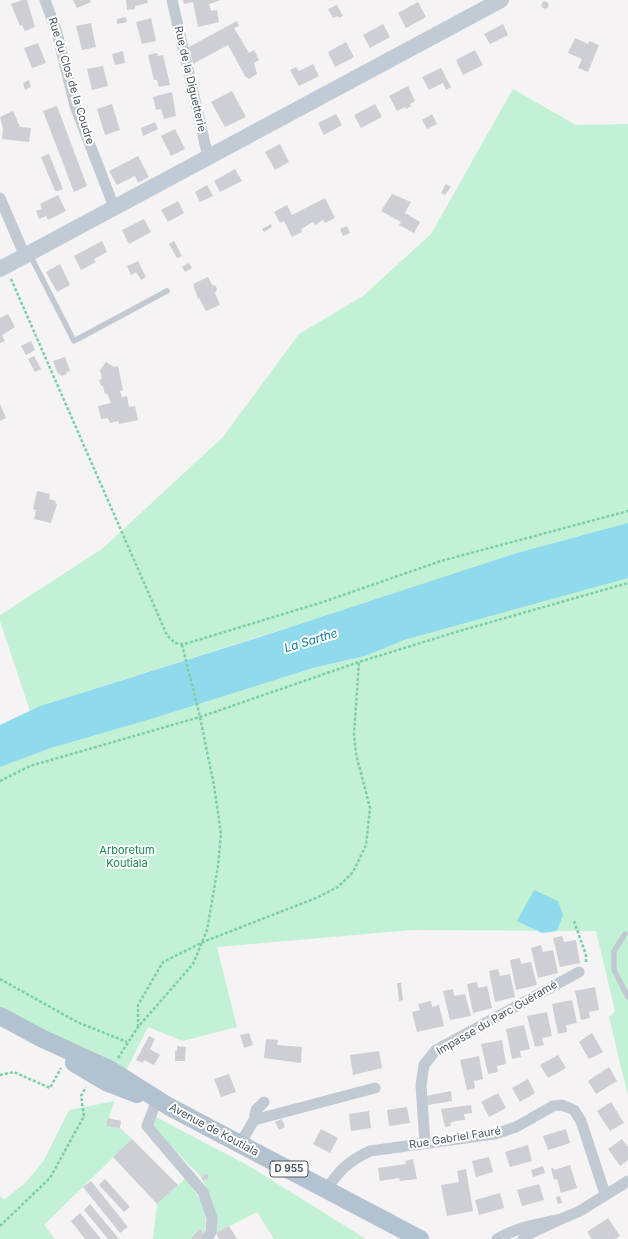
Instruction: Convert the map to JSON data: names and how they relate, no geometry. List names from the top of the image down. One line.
{"streets":{"main road":["Avenue de Koutiala","D 955"],"street":["Rue de la Diguetterie","Rue du Clos de la Coudre","Impasse du Parc Guéramé","Rue Gabriel Fauré"]},"crossings":[["Impasse du Parc Guéramé","Rue Gabriel Fauré"],["Avenue de Koutiala","Rue Gabriel Fauré"]],"water":["La Sarthe"],"parks":["Arboretum Koutiala"]}
